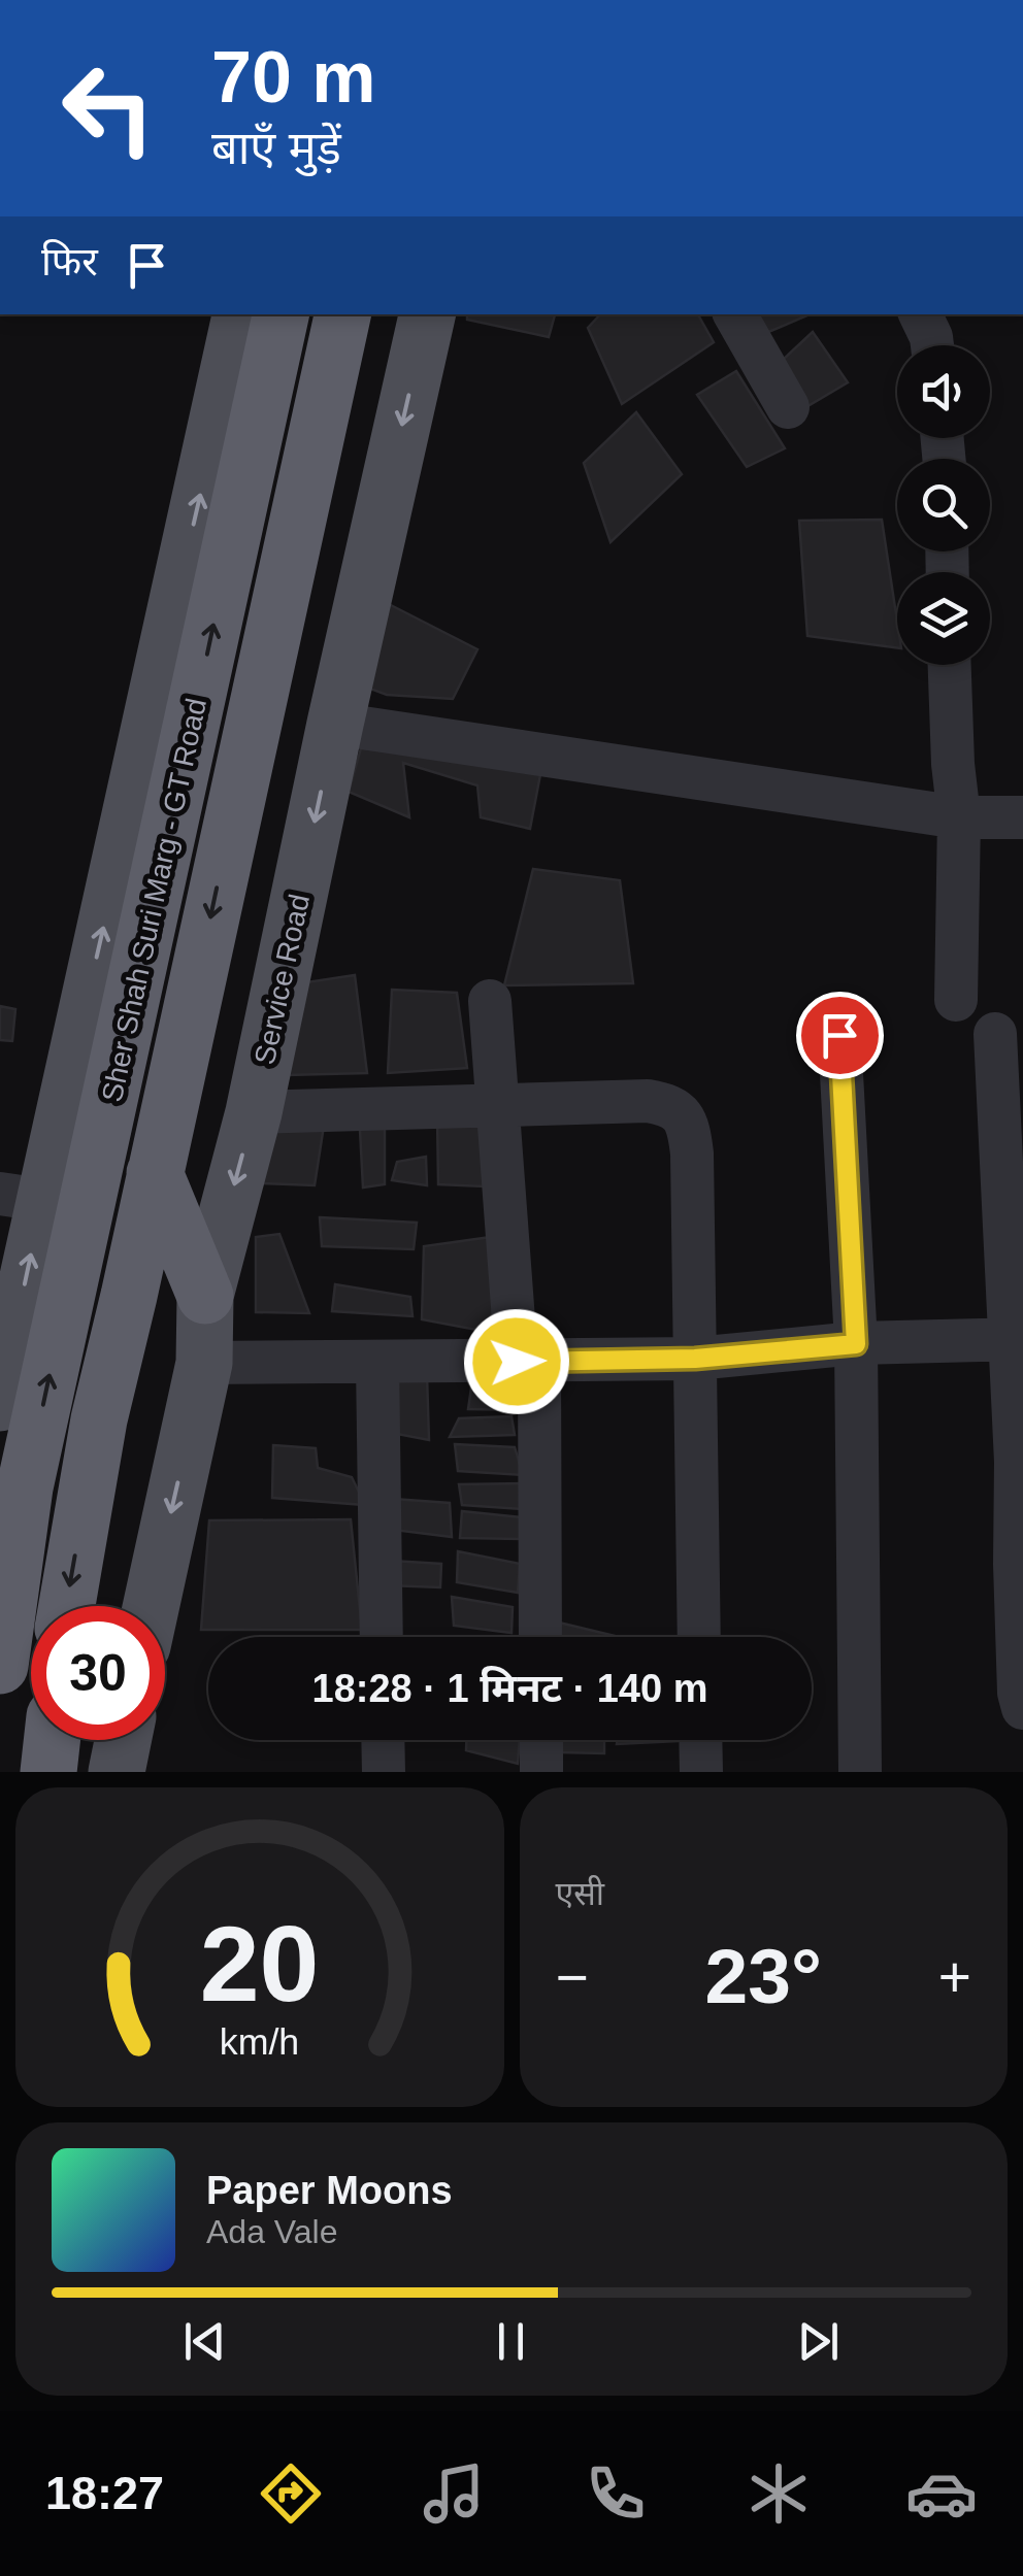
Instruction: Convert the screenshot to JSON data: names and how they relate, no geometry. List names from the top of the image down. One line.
{"streets":{"highway":["Sher Shah Suri Marg - GT Road"],"main road":["Service Road"]},"page":{"turn":["70 m","बाएँ मुड़ें"],"then":"फिर","limit":"30","trip":"18:28 · 1 मिनट · 140 m","tile":"एसी","heat":["−","23°","+"],"song":["Paper Moons","Ada Vale"],"tabs":"18:27","gauge":["20","km/h"]}}
